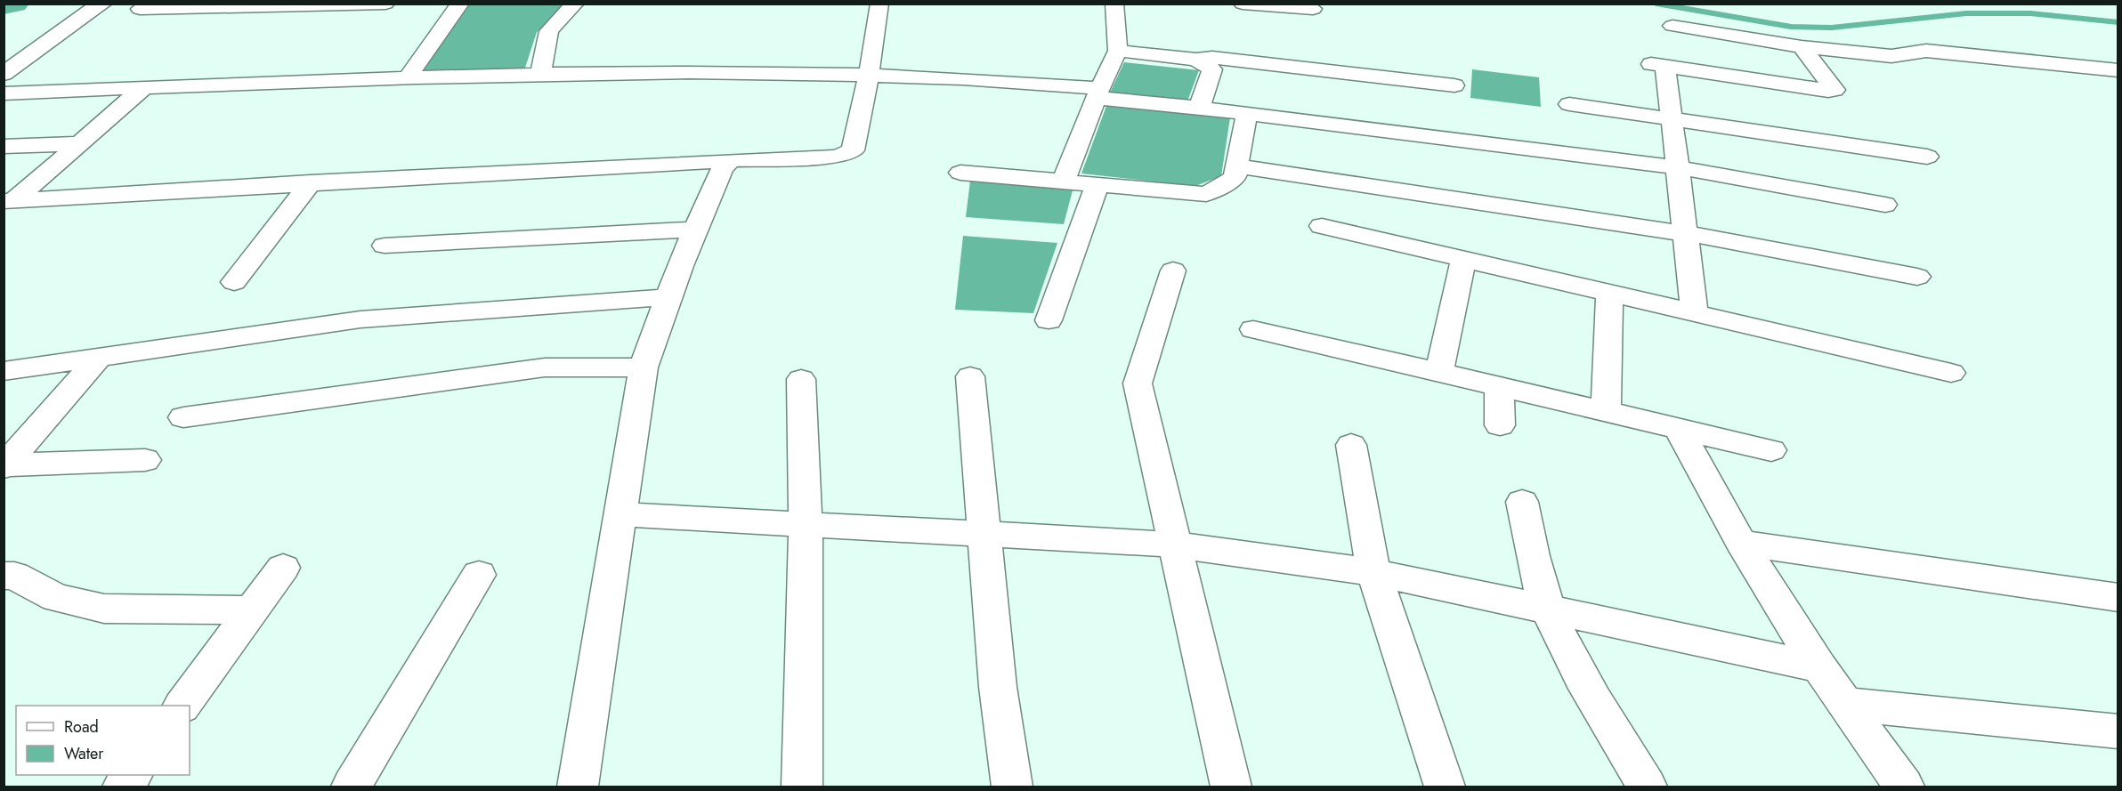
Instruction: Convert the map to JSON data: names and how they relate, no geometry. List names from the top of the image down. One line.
{"legend":["Road","Water"]}
